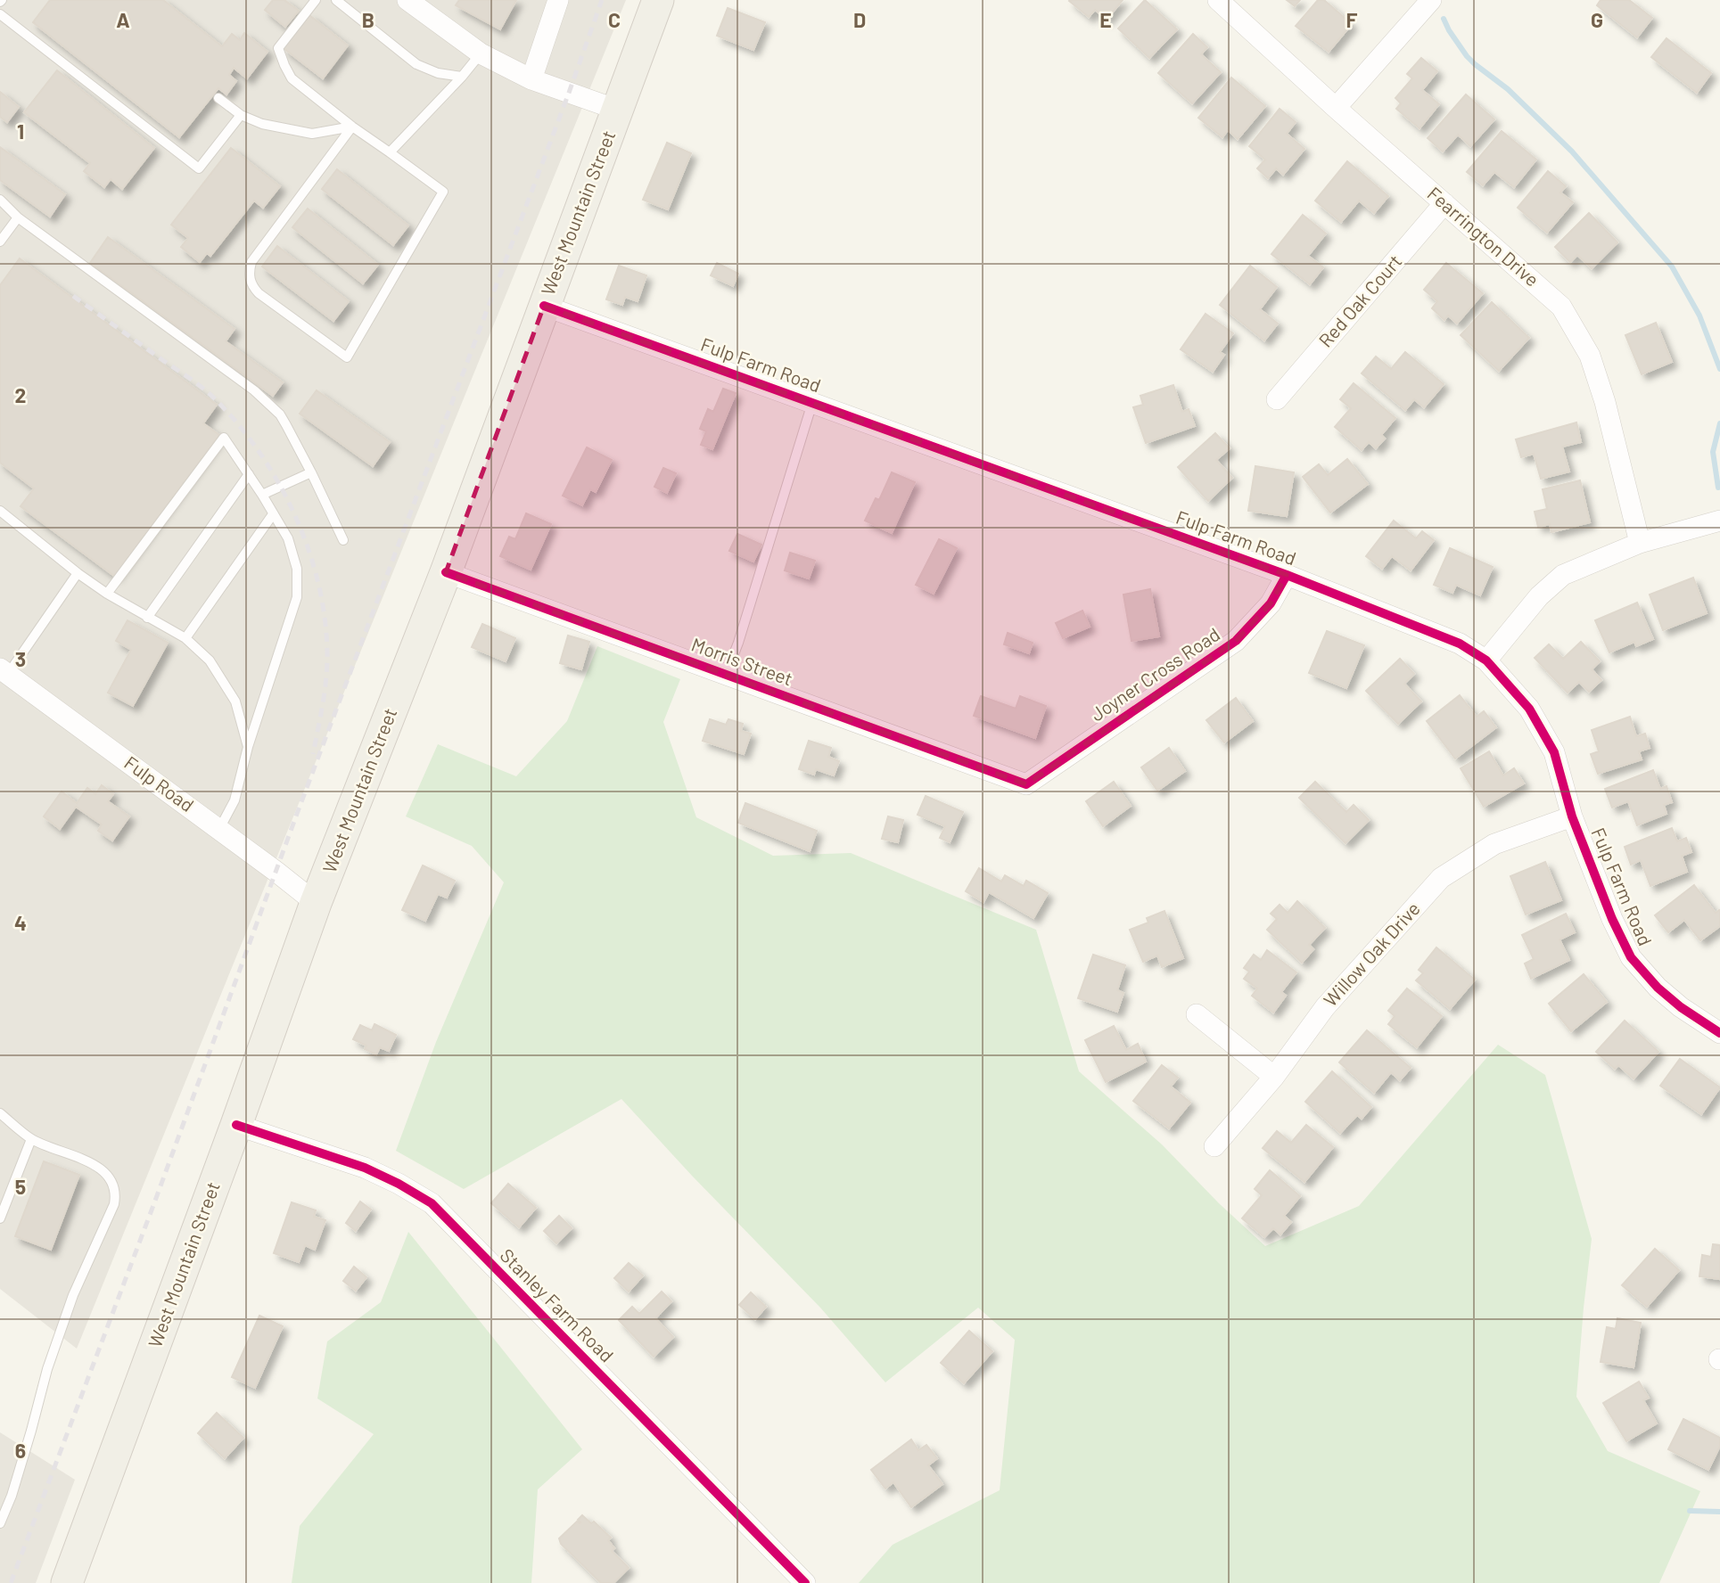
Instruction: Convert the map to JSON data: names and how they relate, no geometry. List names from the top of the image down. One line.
{"streets":{"main road":["West Mountain Street"],"street":["Fearrington Drive","Red Oak Court","Fulp Farm Road","Morris Street","Joyner Cross Road","Fulp Road","Willow Oak Drive","Stanley Farm Road"]},"crossings":[["West Mountain Street","Fulp Farm Road"],["West Mountain Street","Morris Street"],["West Mountain Street","Fulp Road"],["West Mountain Street","Stanley Farm Road"],["Fearrington Drive","Red Oak Court"],["Fulp Farm Road","Joyner Cross Road"],["Fulp Farm Road","Willow Oak Drive"],["Morris Street","Joyner Cross Road"]],"grid":{"columns":["A","B","C","D","E","F","G"],"rows":["1","2","3","4","5","6"]}}
